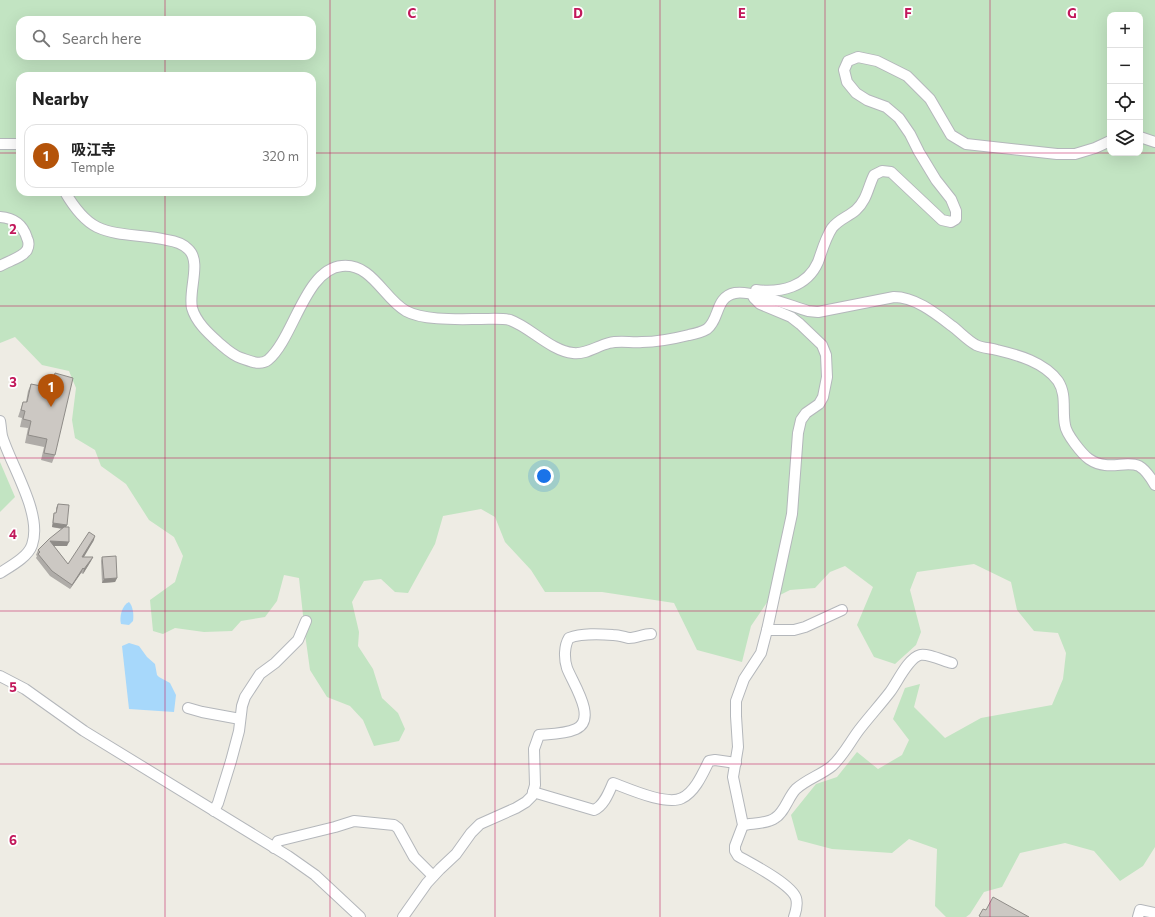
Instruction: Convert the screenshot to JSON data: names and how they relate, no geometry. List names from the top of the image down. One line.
{"page":{"map_buttons":["+","−"],"search":"Search here","heading":"Nearby","list":[{"mark":"1","name":"吸江寺","note":"Temple","value":"320 m"}],"pins":"1"},"grid":{"columns":["C","D","E","F","G"],"rows":["2","3","4","5","6"]}}
